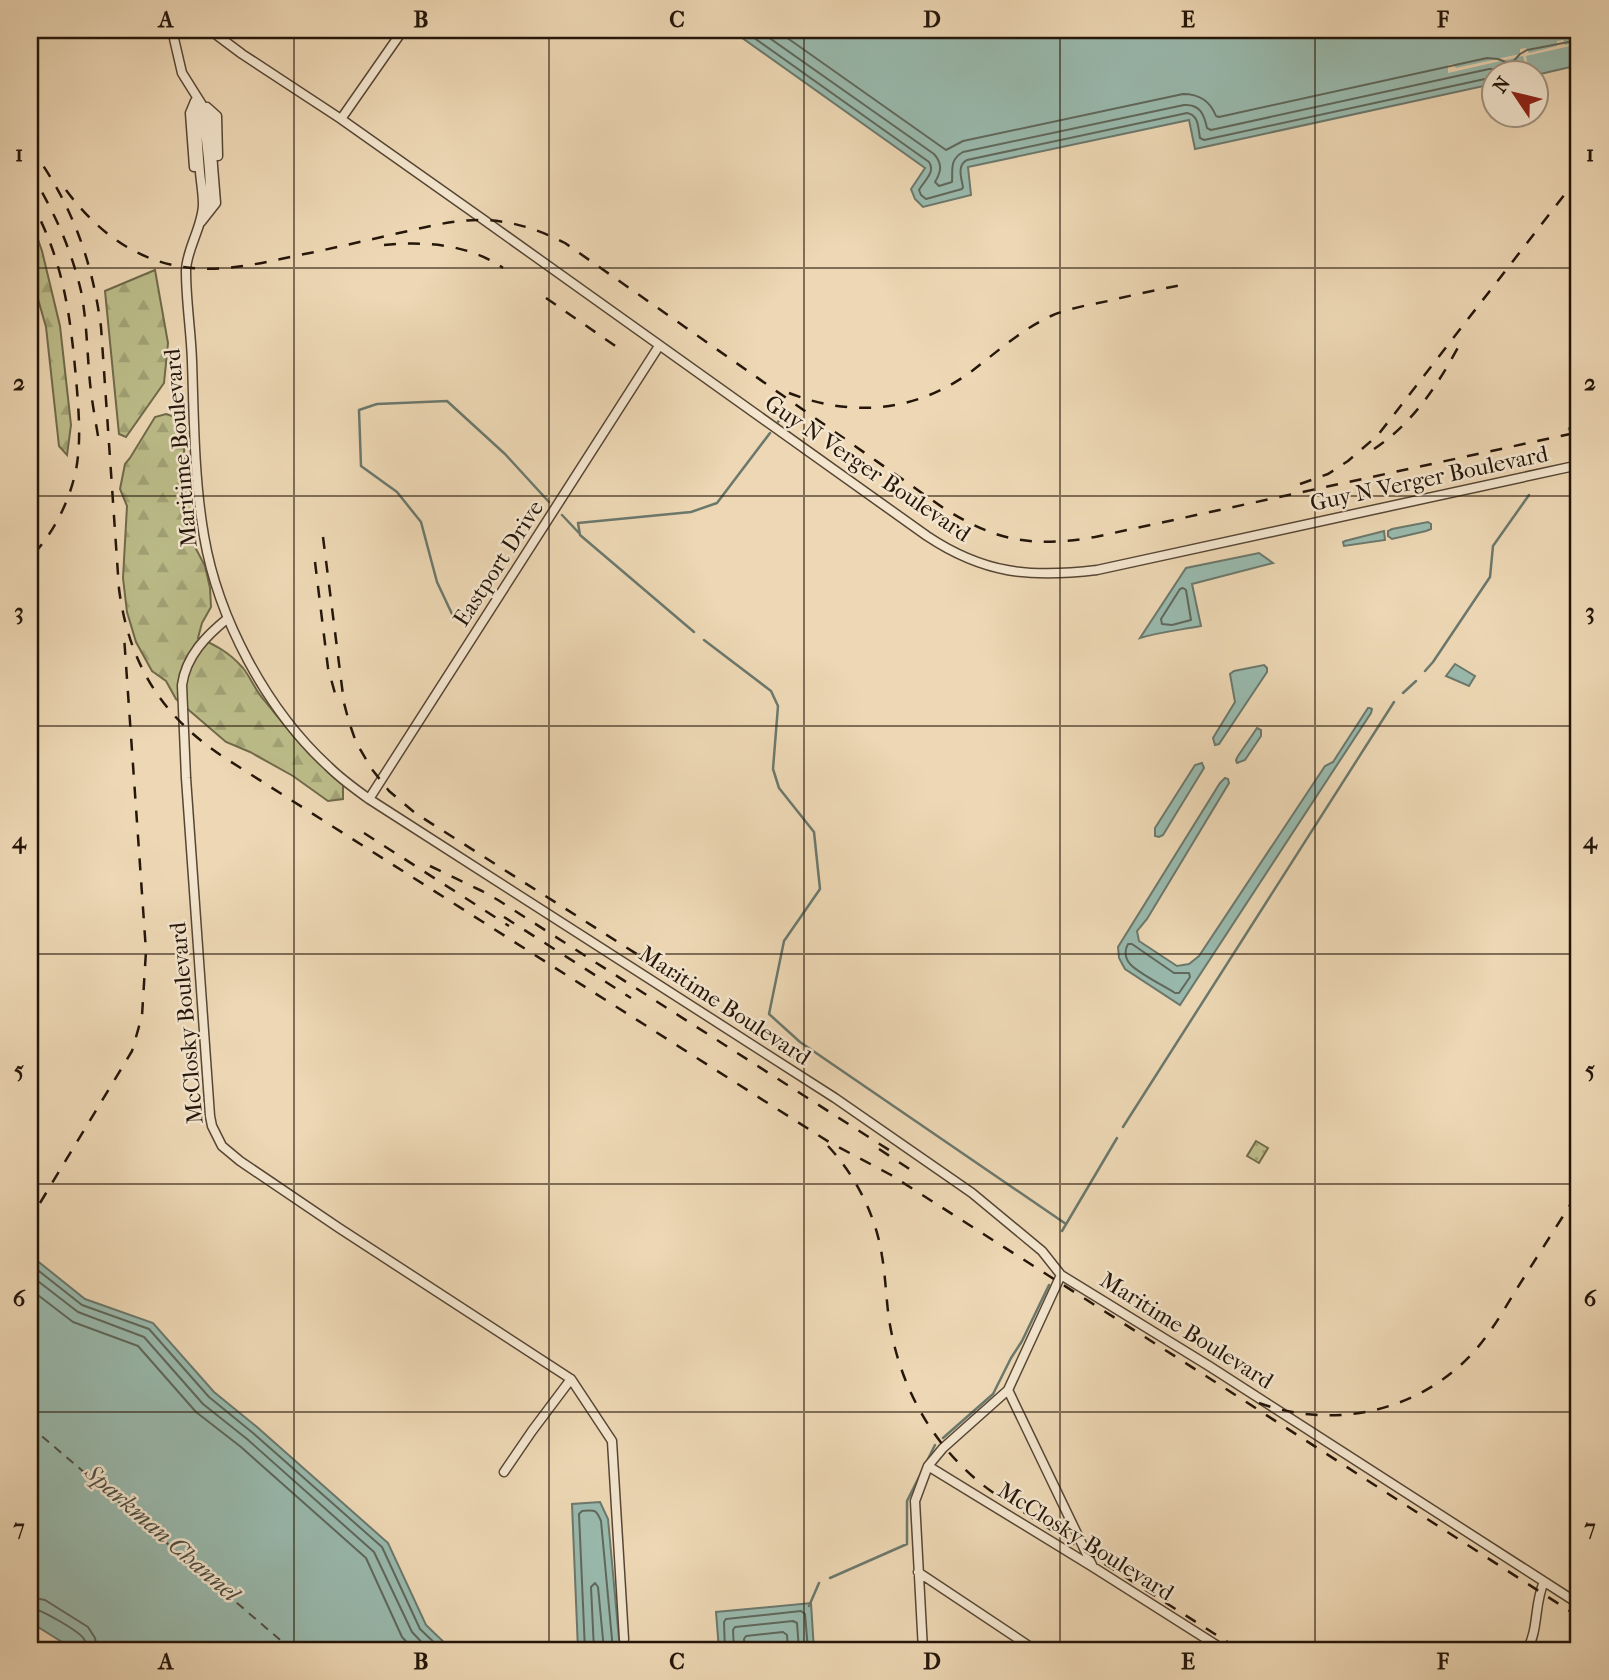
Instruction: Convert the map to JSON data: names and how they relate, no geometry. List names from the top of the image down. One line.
{"streets":{"street":["Maritime Boulevard","Guy N Verger Boulevard","Eastport Drive","McClosky Boulevard"]},"crossings":[["Maritime Boulevard","Eastport Drive"],["Maritime Boulevard","McClosky Boulevard"],["Guy N Verger Boulevard","Eastport Drive"]],"water":["Sparkman Channel"],"north":"top left","grid":{"columns":["A","B","C","D","E","F"],"rows":["1","2","3","4","5","6","7"]}}
